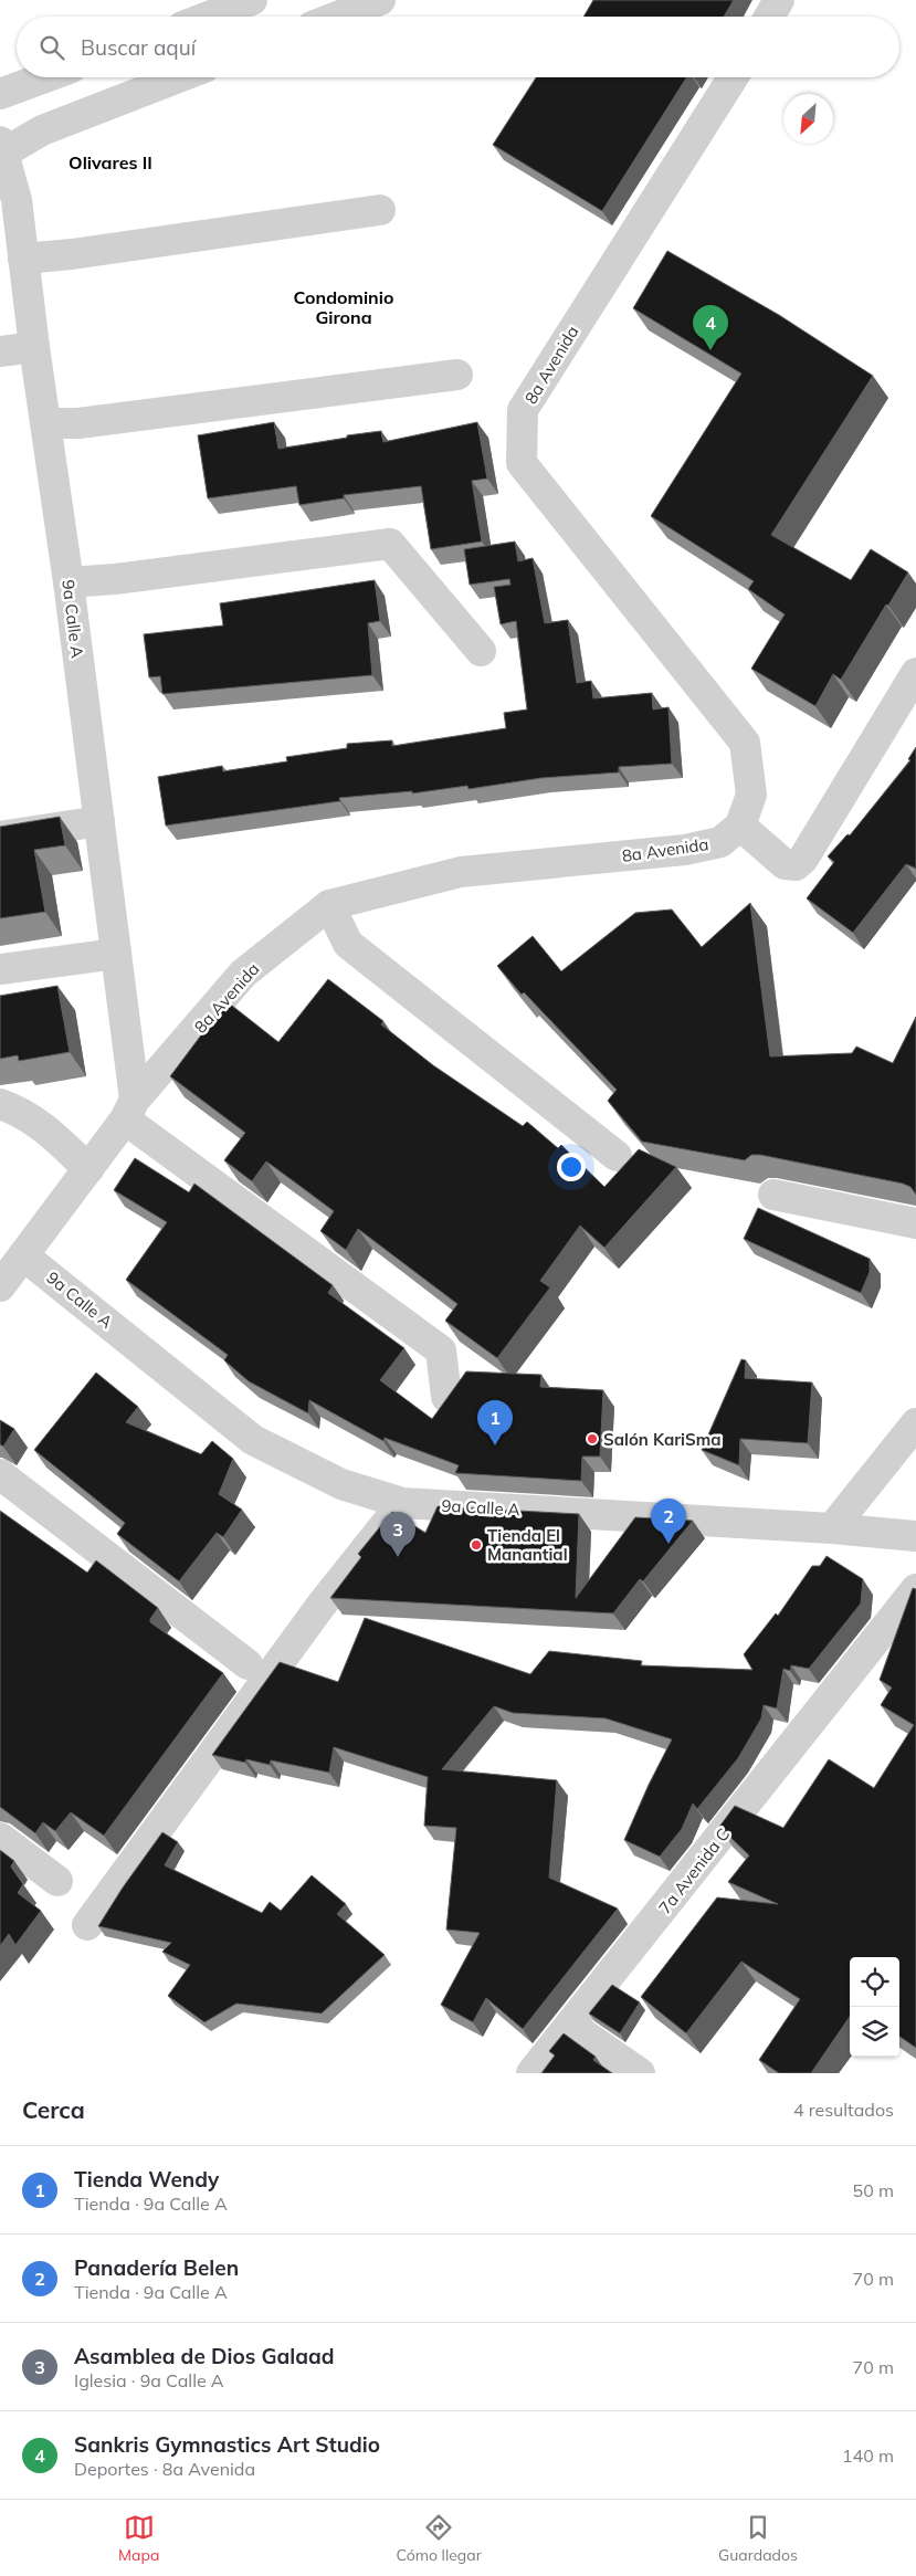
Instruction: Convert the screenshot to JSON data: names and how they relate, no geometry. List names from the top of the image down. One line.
{"streets":{"street":["8a Avenida","9a Calle A","7a Avenida C"]},"crossings":[["8a Avenida","9a Calle A"]],"districts":["Olivares II","Condominio Girona"],"places":["Salón KariSma","Tienda El Manantial"],"north":"bottom left","page":{"search":"Buscar aquí","pins":["4","1","2","3"],"heading":["Cerca","4 resultados"],"list":[{"mark":"1","name":"Tienda Wendy","note":"Tienda · 9a Calle A","value":"50 m"},{"mark":"2","name":"Panadería Belen","note":"Tienda · 9a Calle A","value":"70 m"},{"mark":"3","name":"Asamblea de Dios Galaad","note":"Iglesia · 9a Calle A","value":"70 m"},{"mark":"4","name":"Sankris Gymnastics Art Studio","note":"Deportes · 8a Avenida","value":"140 m"}],"nav":["Mapa","Cómo llegar","Guardados"]}}
